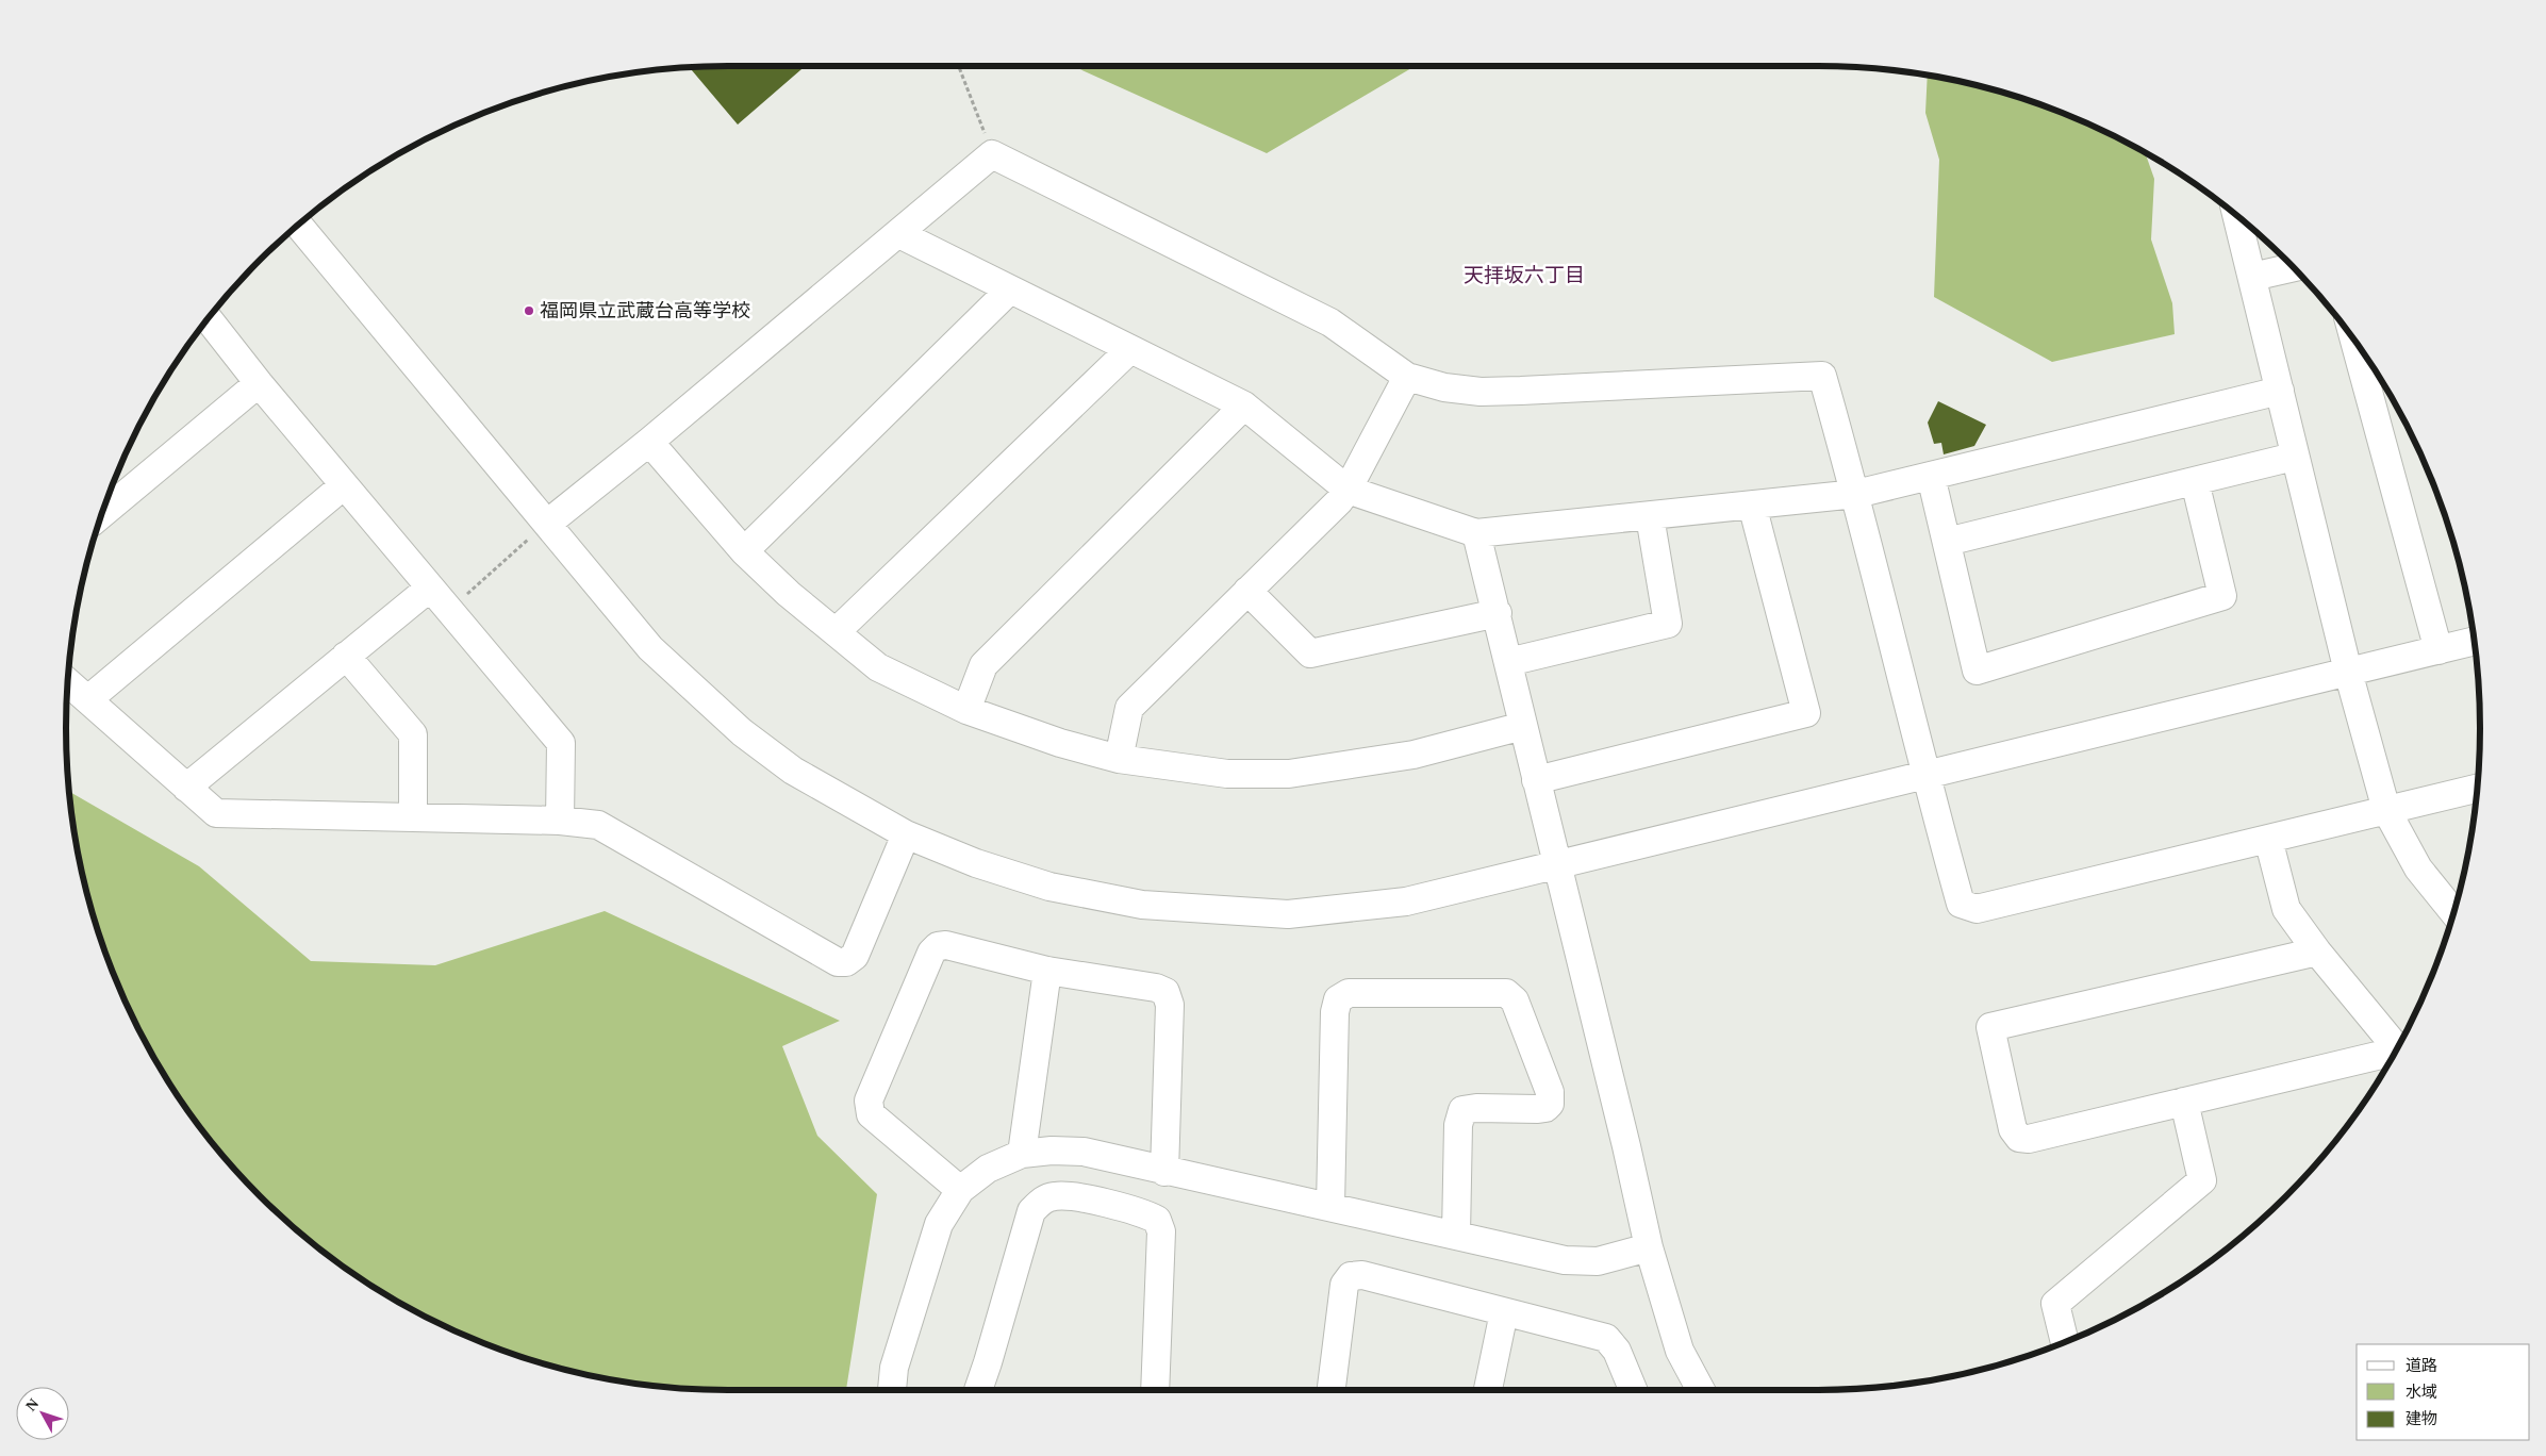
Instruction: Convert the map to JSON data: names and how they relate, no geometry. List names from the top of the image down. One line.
{"districts":["天拝坂六丁目"],"places":["福岡県立武蔵台高等学校"],"legend":["道路","水域","建物"],"north":"top left"}
